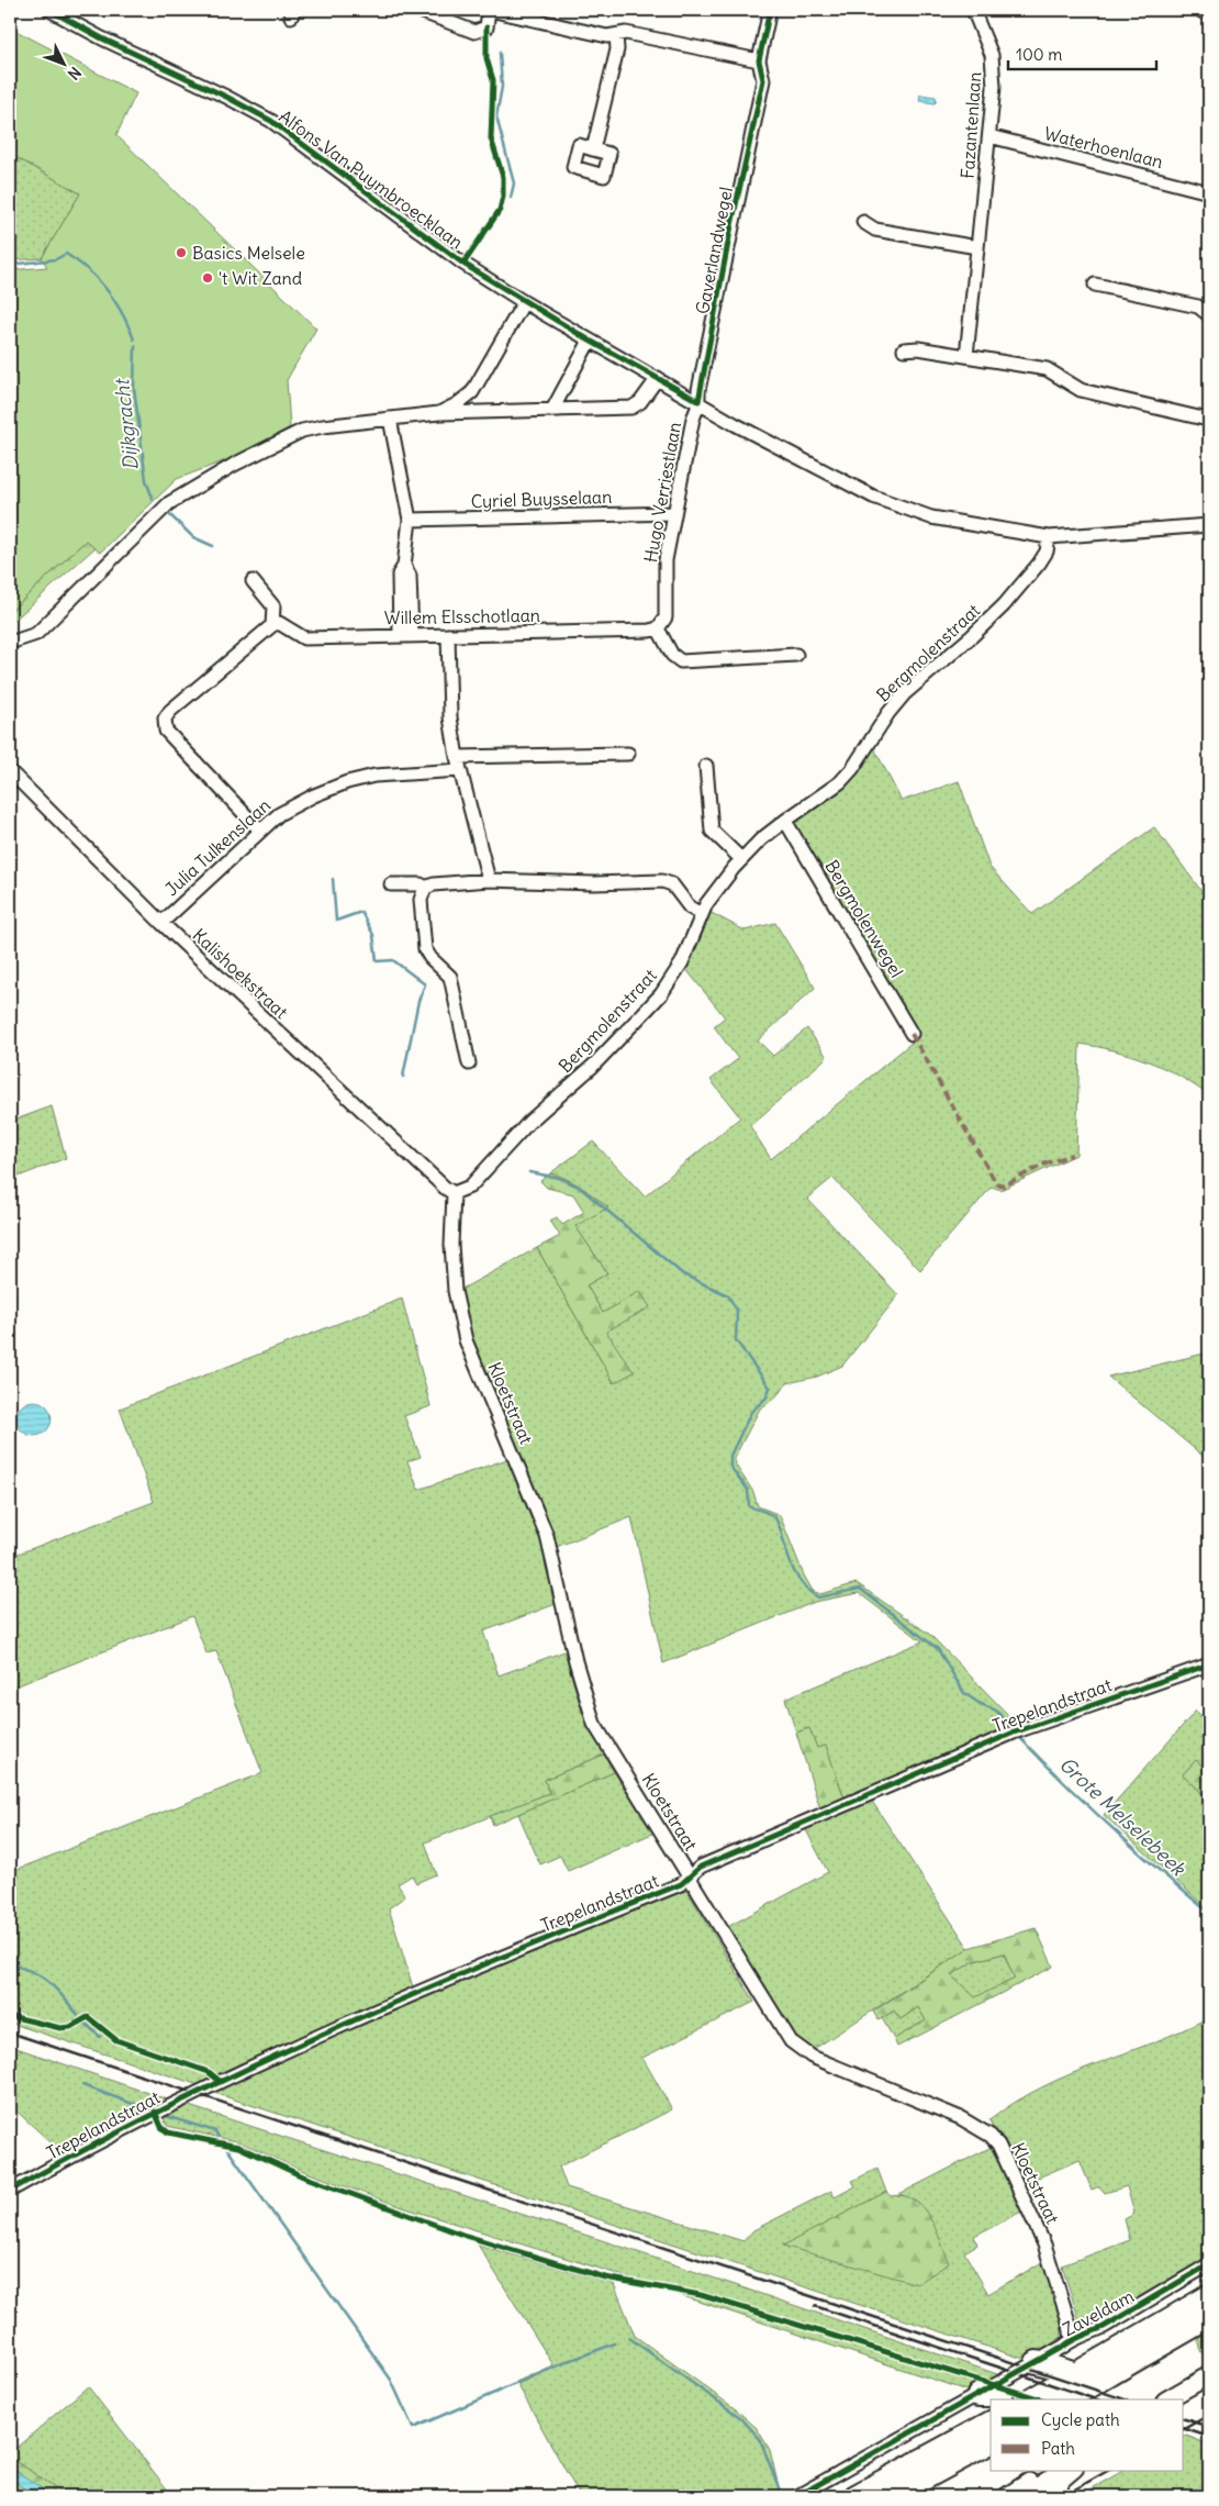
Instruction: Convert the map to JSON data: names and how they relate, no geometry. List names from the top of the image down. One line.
{"streets":{"street":["Fazantenlaan","Waterhoenlaan","Alfons Van Puymbroecklaan","Gaverlandwegel","Hugo Verriestlaan","Cyriel Buysselaan","Willem Elsschotlaan","Bergmolenstraat","Julia Tulkenslaan","Bergmolenwegel","Kalishoekstraat","Kloetstraat","Trepelandstraat","Zaveldam"]},"crossings":[["Fazantenlaan","Waterhoenlaan"],["Alfons Van Puymbroecklaan","Gaverlandwegel"],["Alfons Van Puymbroecklaan","Hugo Verriestlaan"],["Alfons Van Puymbroecklaan","Bergmolenstraat"],["Gaverlandwegel","Hugo Verriestlaan"],["Hugo Verriestlaan","Cyriel Buysselaan"],["Hugo Verriestlaan","Willem Elsschotlaan"],["Bergmolenstraat","Bergmolenwegel"],["Bergmolenstraat","Kalishoekstraat"],["Bergmolenstraat","Kloetstraat"],["Julia Tulkenslaan","Kalishoekstraat"],["Kalishoekstraat","Kloetstraat"],["Kloetstraat","Trepelandstraat"],["Kloetstraat","Zaveldam"]],"water":["Dijkgracht","Grote Melselebeek"],"places":["Basics Melsele","'t Wit Zand"],"legend":["Cycle path","Path"],"scale_bar":"100 m","north":"bottom right"}
